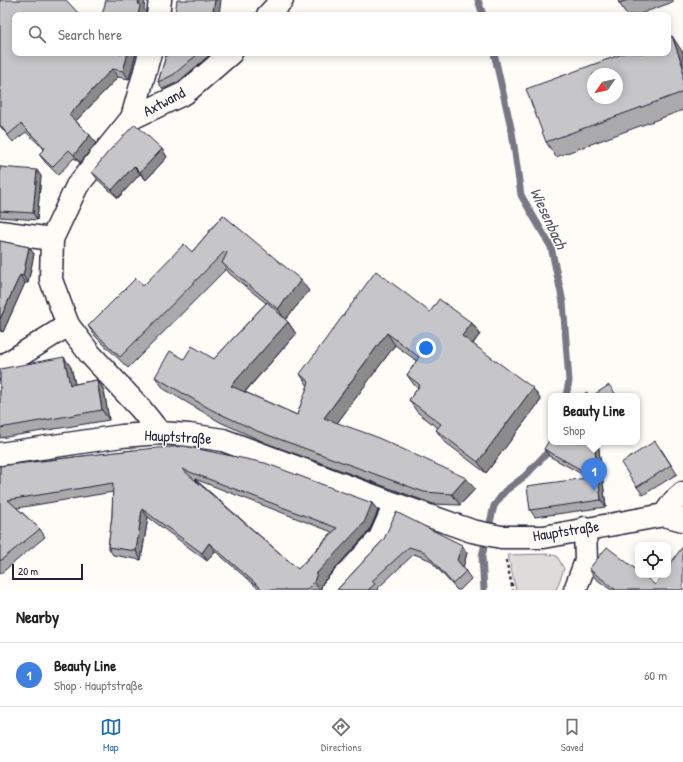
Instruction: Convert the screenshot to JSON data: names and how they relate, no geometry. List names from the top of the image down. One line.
{"streets":{"street":["Axtwand","Hauptstraße"]},"water":["Wiesenbach"],"scale_bar":"20 m","north":"bottom left","page":{"search":"Search here","popup":["Beauty Line","Shop"],"pins":"1","scale":"20 m","heading":"Nearby","list":[{"mark":"1","name":"Beauty Line","note":"Shop · Hauptstraße","value":"60 m"}],"nav":["Map","Directions","Saved"]}}
